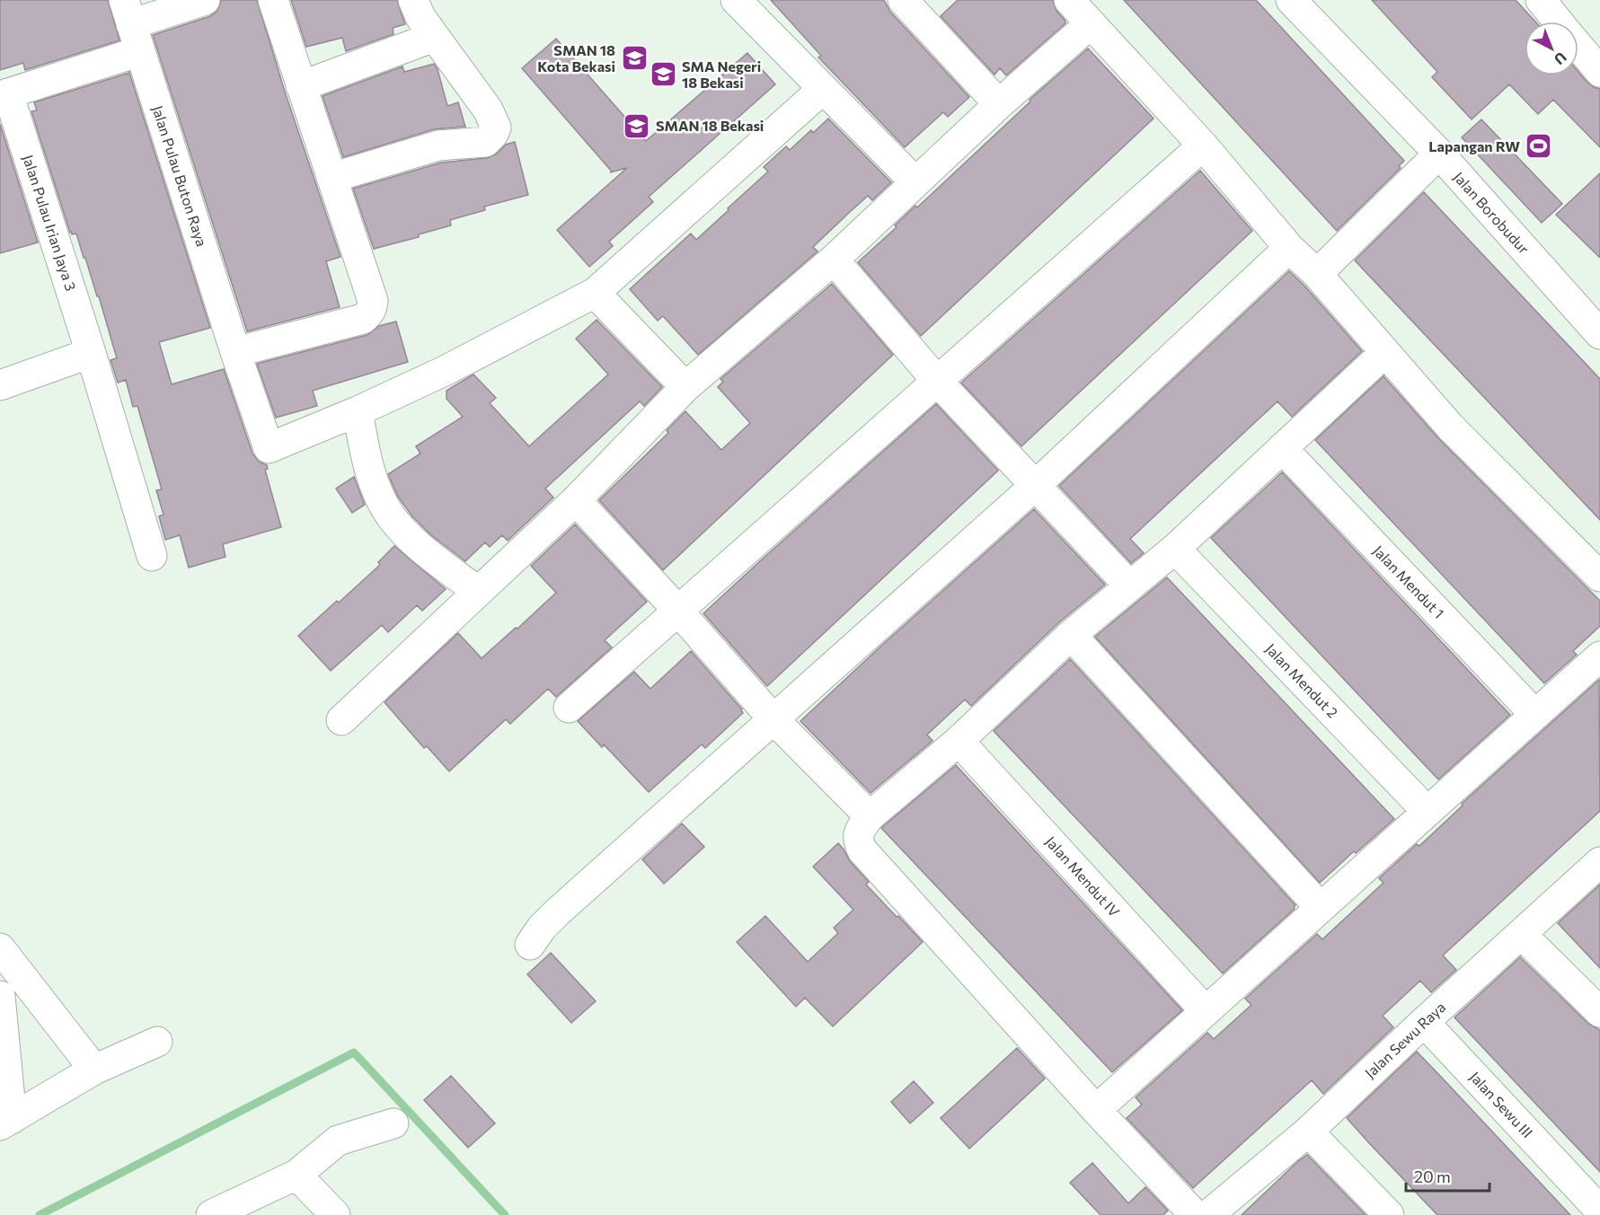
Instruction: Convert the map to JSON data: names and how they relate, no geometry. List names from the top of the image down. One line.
{"streets":{"street":["Jalan Pulau Buton Raya","Jalan Borobudur","Jalan Pulau Irian Jaya 3","Jalan Mendut 1","Jalan Mendut 2","Jalan Mendut IV","Jalan Sewu Raya","Jalan Sewu III"]},"crossings":[["Jalan Sewu Raya","Jalan Sewu III"]],"places":{"school or university":["SMAN 18 Kota Bekasi","SMA Negeri 18 Bekasi","SMAN 18 Bekasi"],"sports":["Lapangan RW"]},"scale_bar":"20 m","north":"bottom right"}
